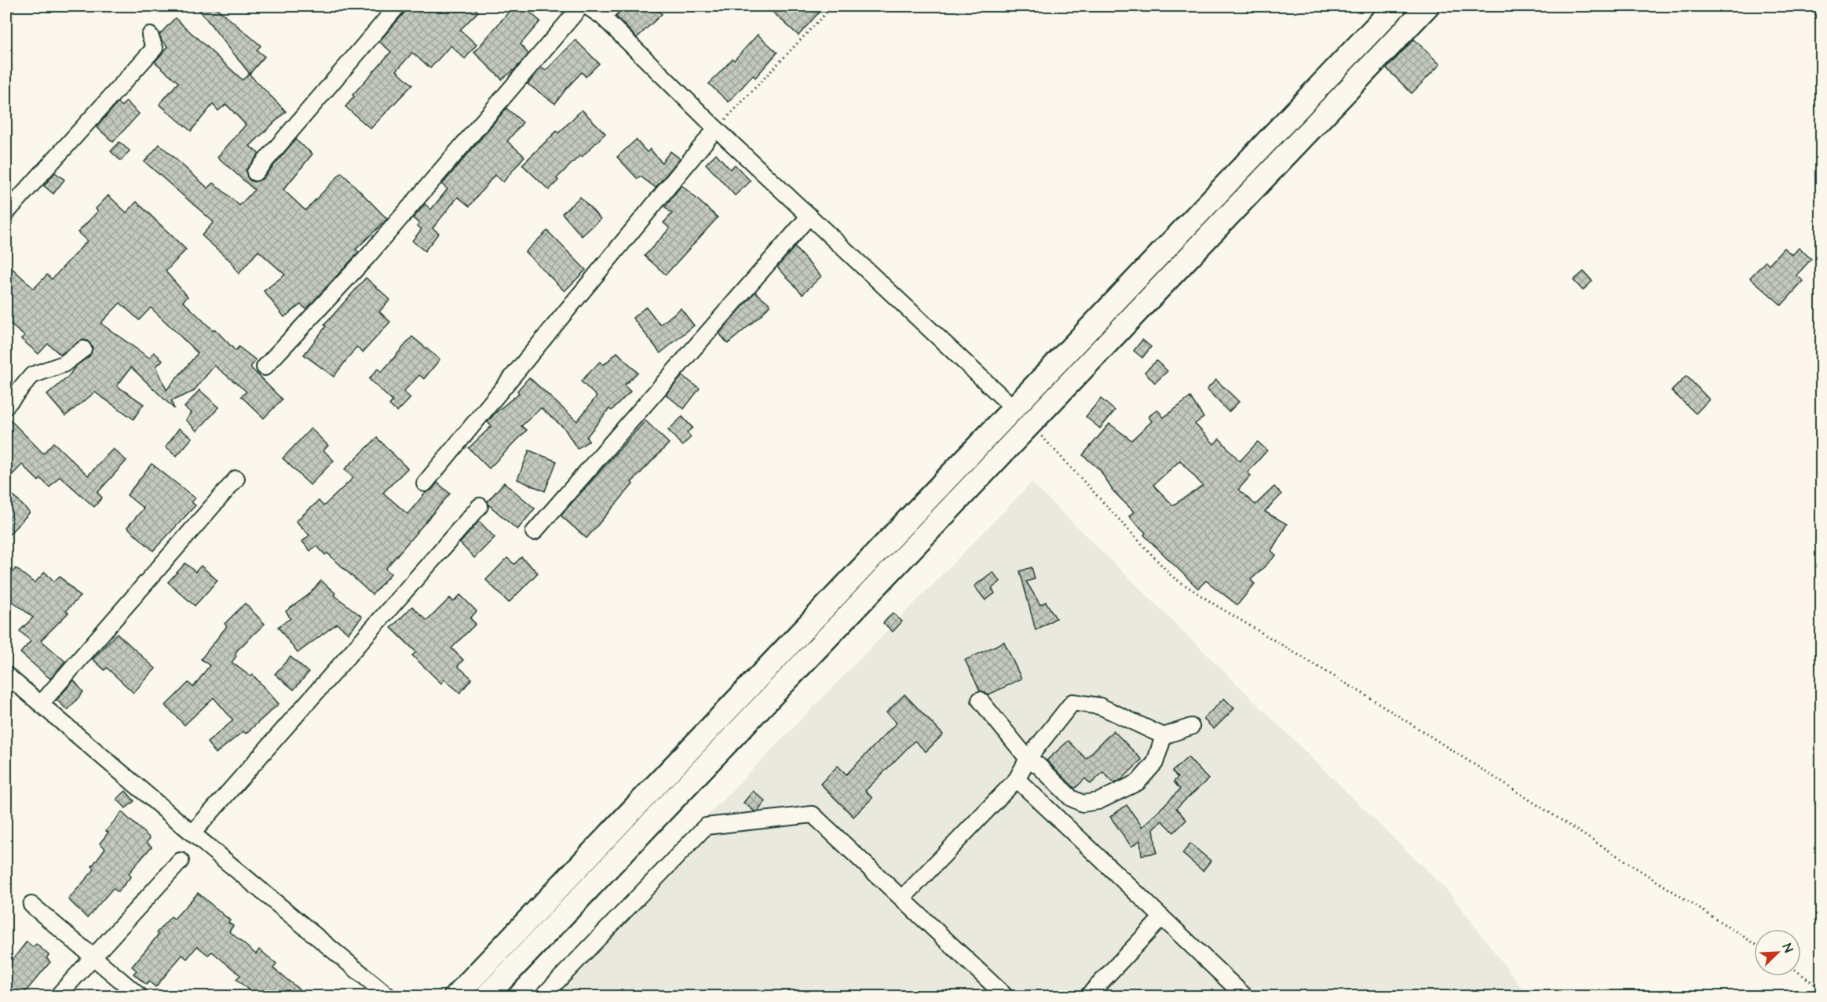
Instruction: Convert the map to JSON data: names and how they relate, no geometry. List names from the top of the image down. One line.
{"north":"top right"}
